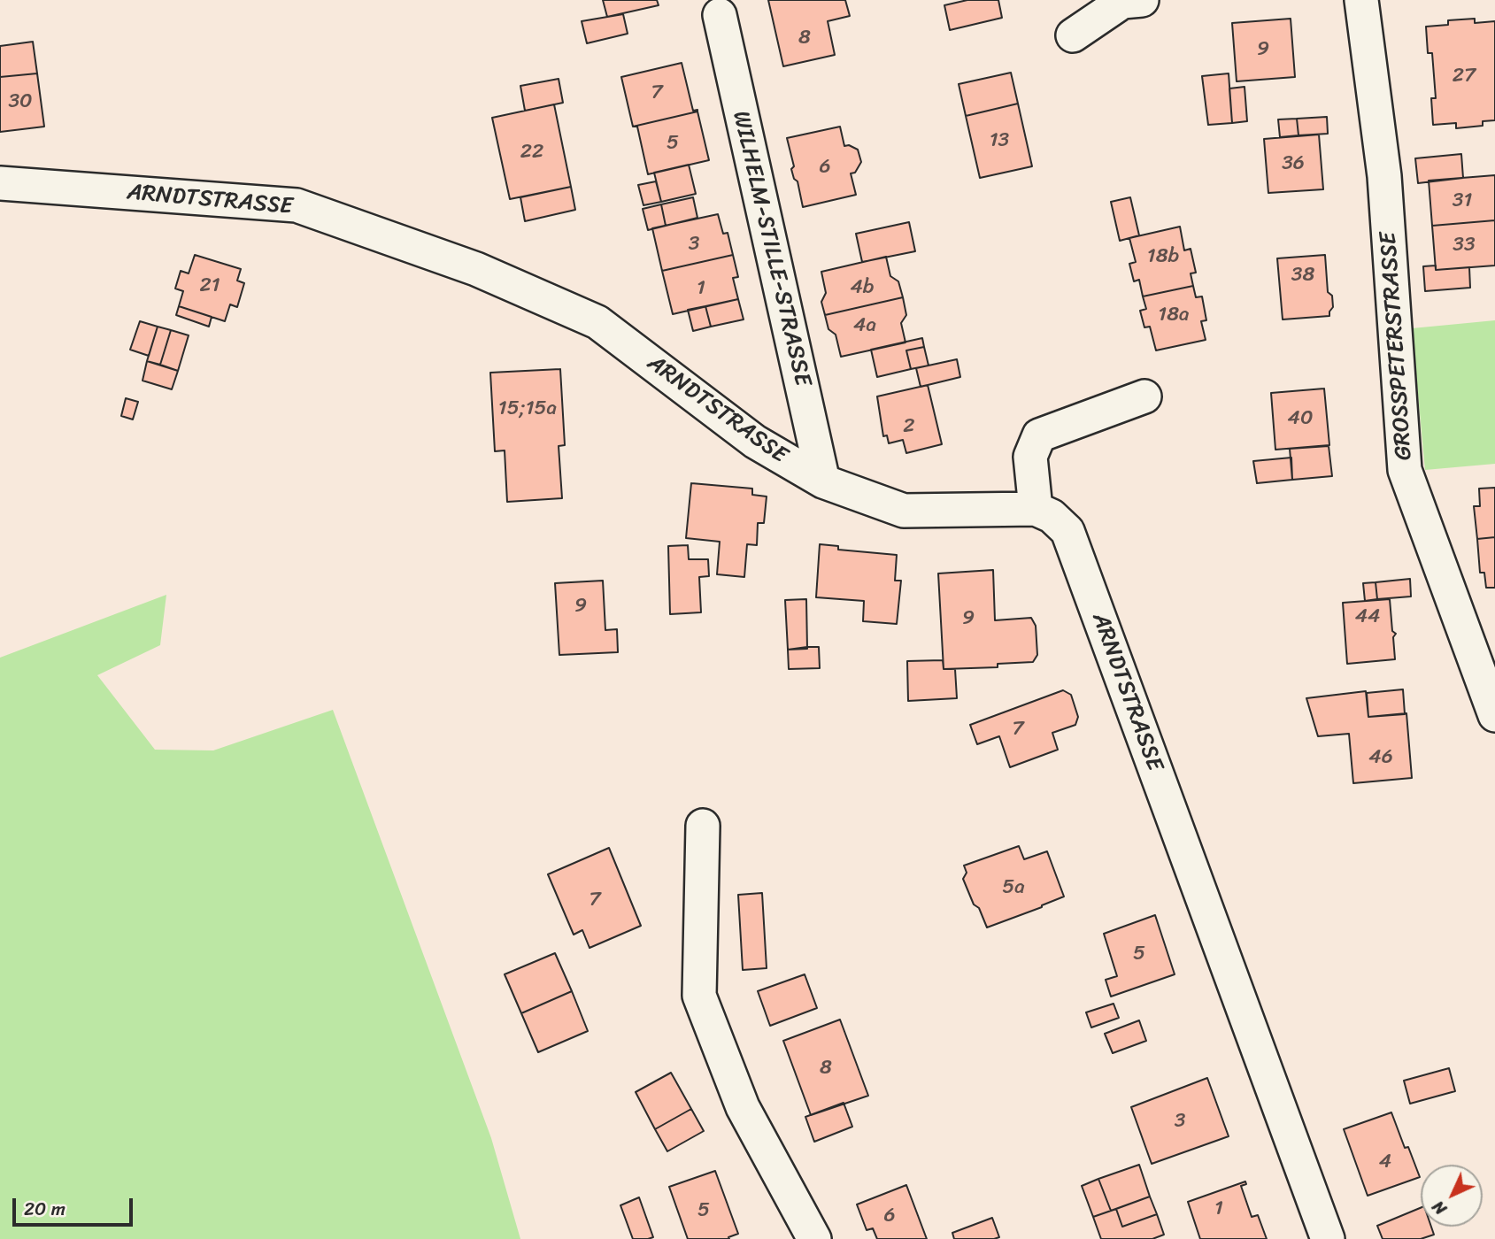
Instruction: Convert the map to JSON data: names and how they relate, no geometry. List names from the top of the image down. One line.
{"streets":{"street":["ARNDTSTRASSE","WILHELM-STILLE-STRASSE","GROSSPETERSTRASSE"]},"crossings":[["ARNDTSTRASSE","WILHELM-STILLE-STRASSE"]],"house_numbers":["8","9","27","7","30","13","5","22","36","6","31","3","33","18b","38","21","4b","1","18a","4a","15;15a","40","2","9","44","9","7","46","5a","7","5","8","3","4","1","5","6"],"scale_bar":"20 m","north":"bottom left"}
